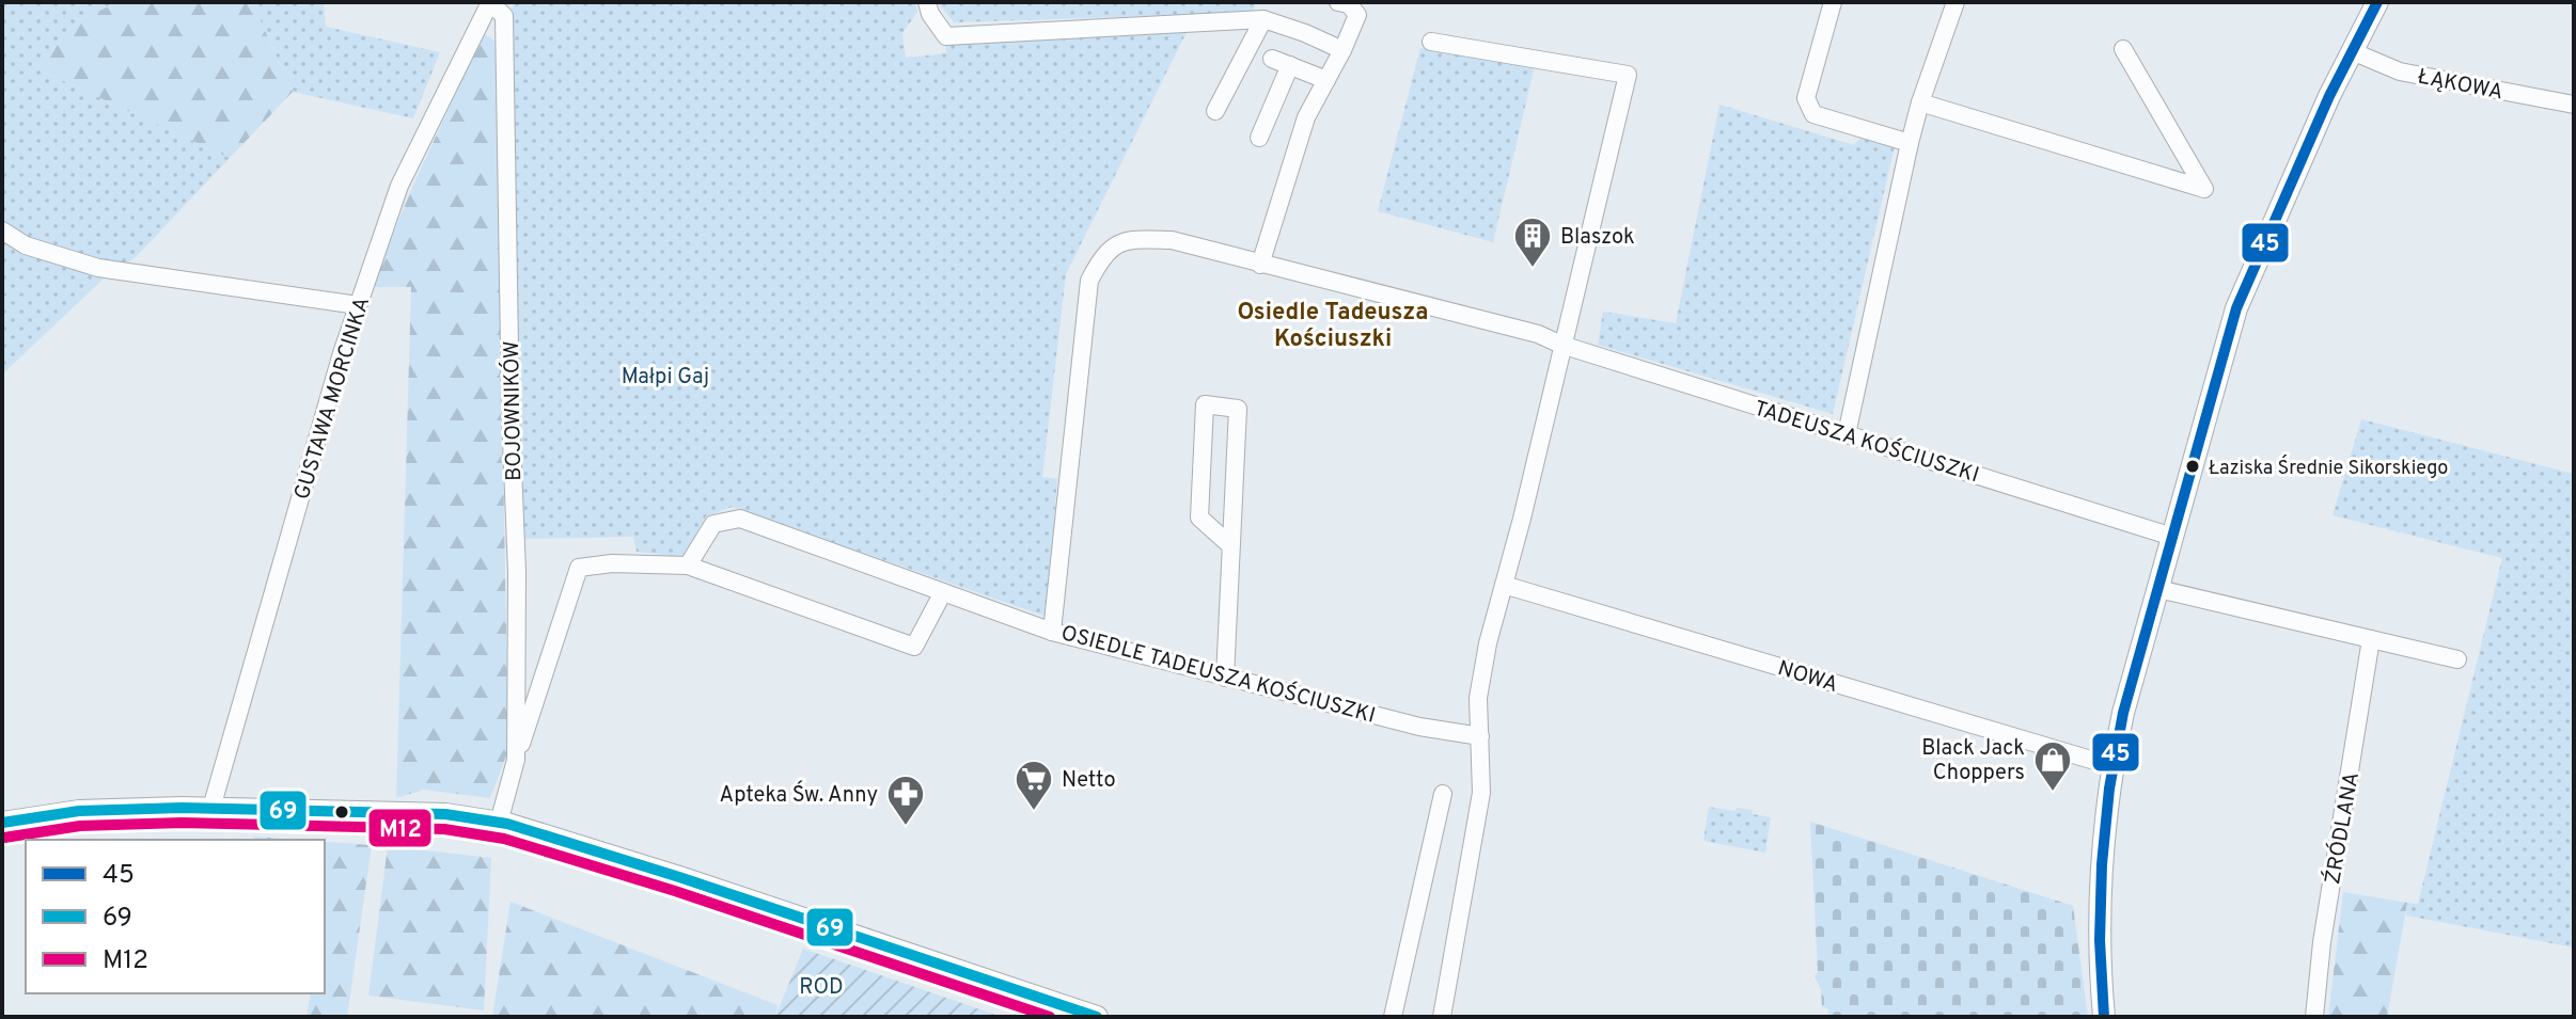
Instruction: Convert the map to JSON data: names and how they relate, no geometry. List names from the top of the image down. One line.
{"streets":{"street":["ŁĄKOWA","GUSTAWA MORCINKA","BOJOWNIKÓW","TADEUSZA KOŚCIUSZKI","OSIEDLE TADEUSZA KOŚCIUSZKI","NOWA","ŹRÓDLANA"]},"crossings":[["GUSTAWA MORCINKA","BOJOWNIKÓW"],["TADEUSZA KOŚCIUSZKI","OSIEDLE TADEUSZA KOŚCIUSZKI"]],"districts":["Osiedle Tadeusza Kościuszki"],"parks":["Małpi Gaj","ROD"],"places":{"building":["Blaszok"],"other":["Łaziska Średnie Sikorskiego"],"shop":["Black Jack Choppers"],"supermarket":["Netto"],"pharmacy":["Apteka Św. Anny"]},"lines":["transit line 45","transit line 69","transit line M12"],"legend":["45","69","M12"]}
